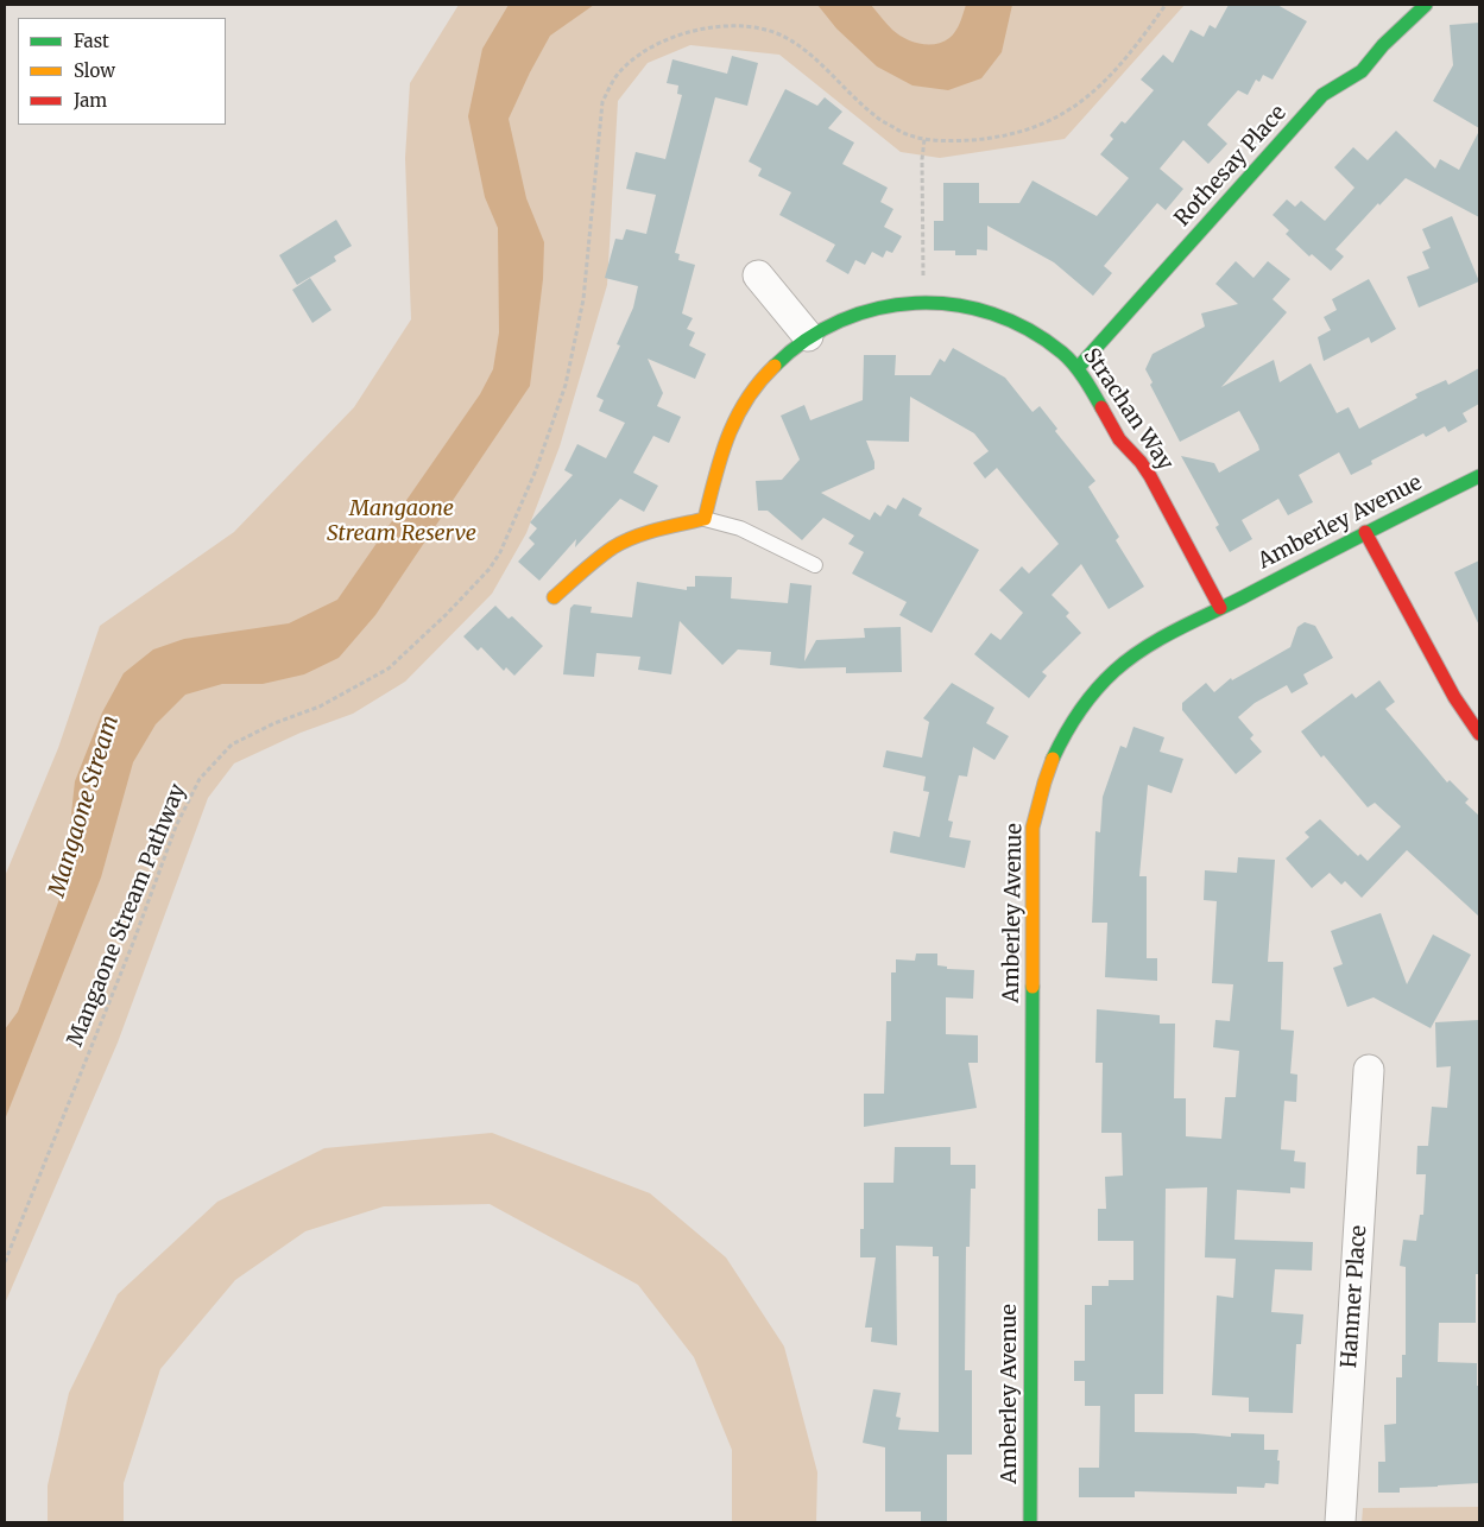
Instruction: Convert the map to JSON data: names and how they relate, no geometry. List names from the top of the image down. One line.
{"streets":{"street":["Rothesay Place","Strachan Way","Amberley Avenue","Hanmer Place"],"path":["Mangaone Stream Pathway"]},"crossings":[["Rothesay Place","Strachan Way"],["Strachan Way","Amberley Avenue"]],"water":["Mangaone Stream"],"parks":["Mangaone Stream Reserve"],"legend":["Fast","Slow","Jam"]}
